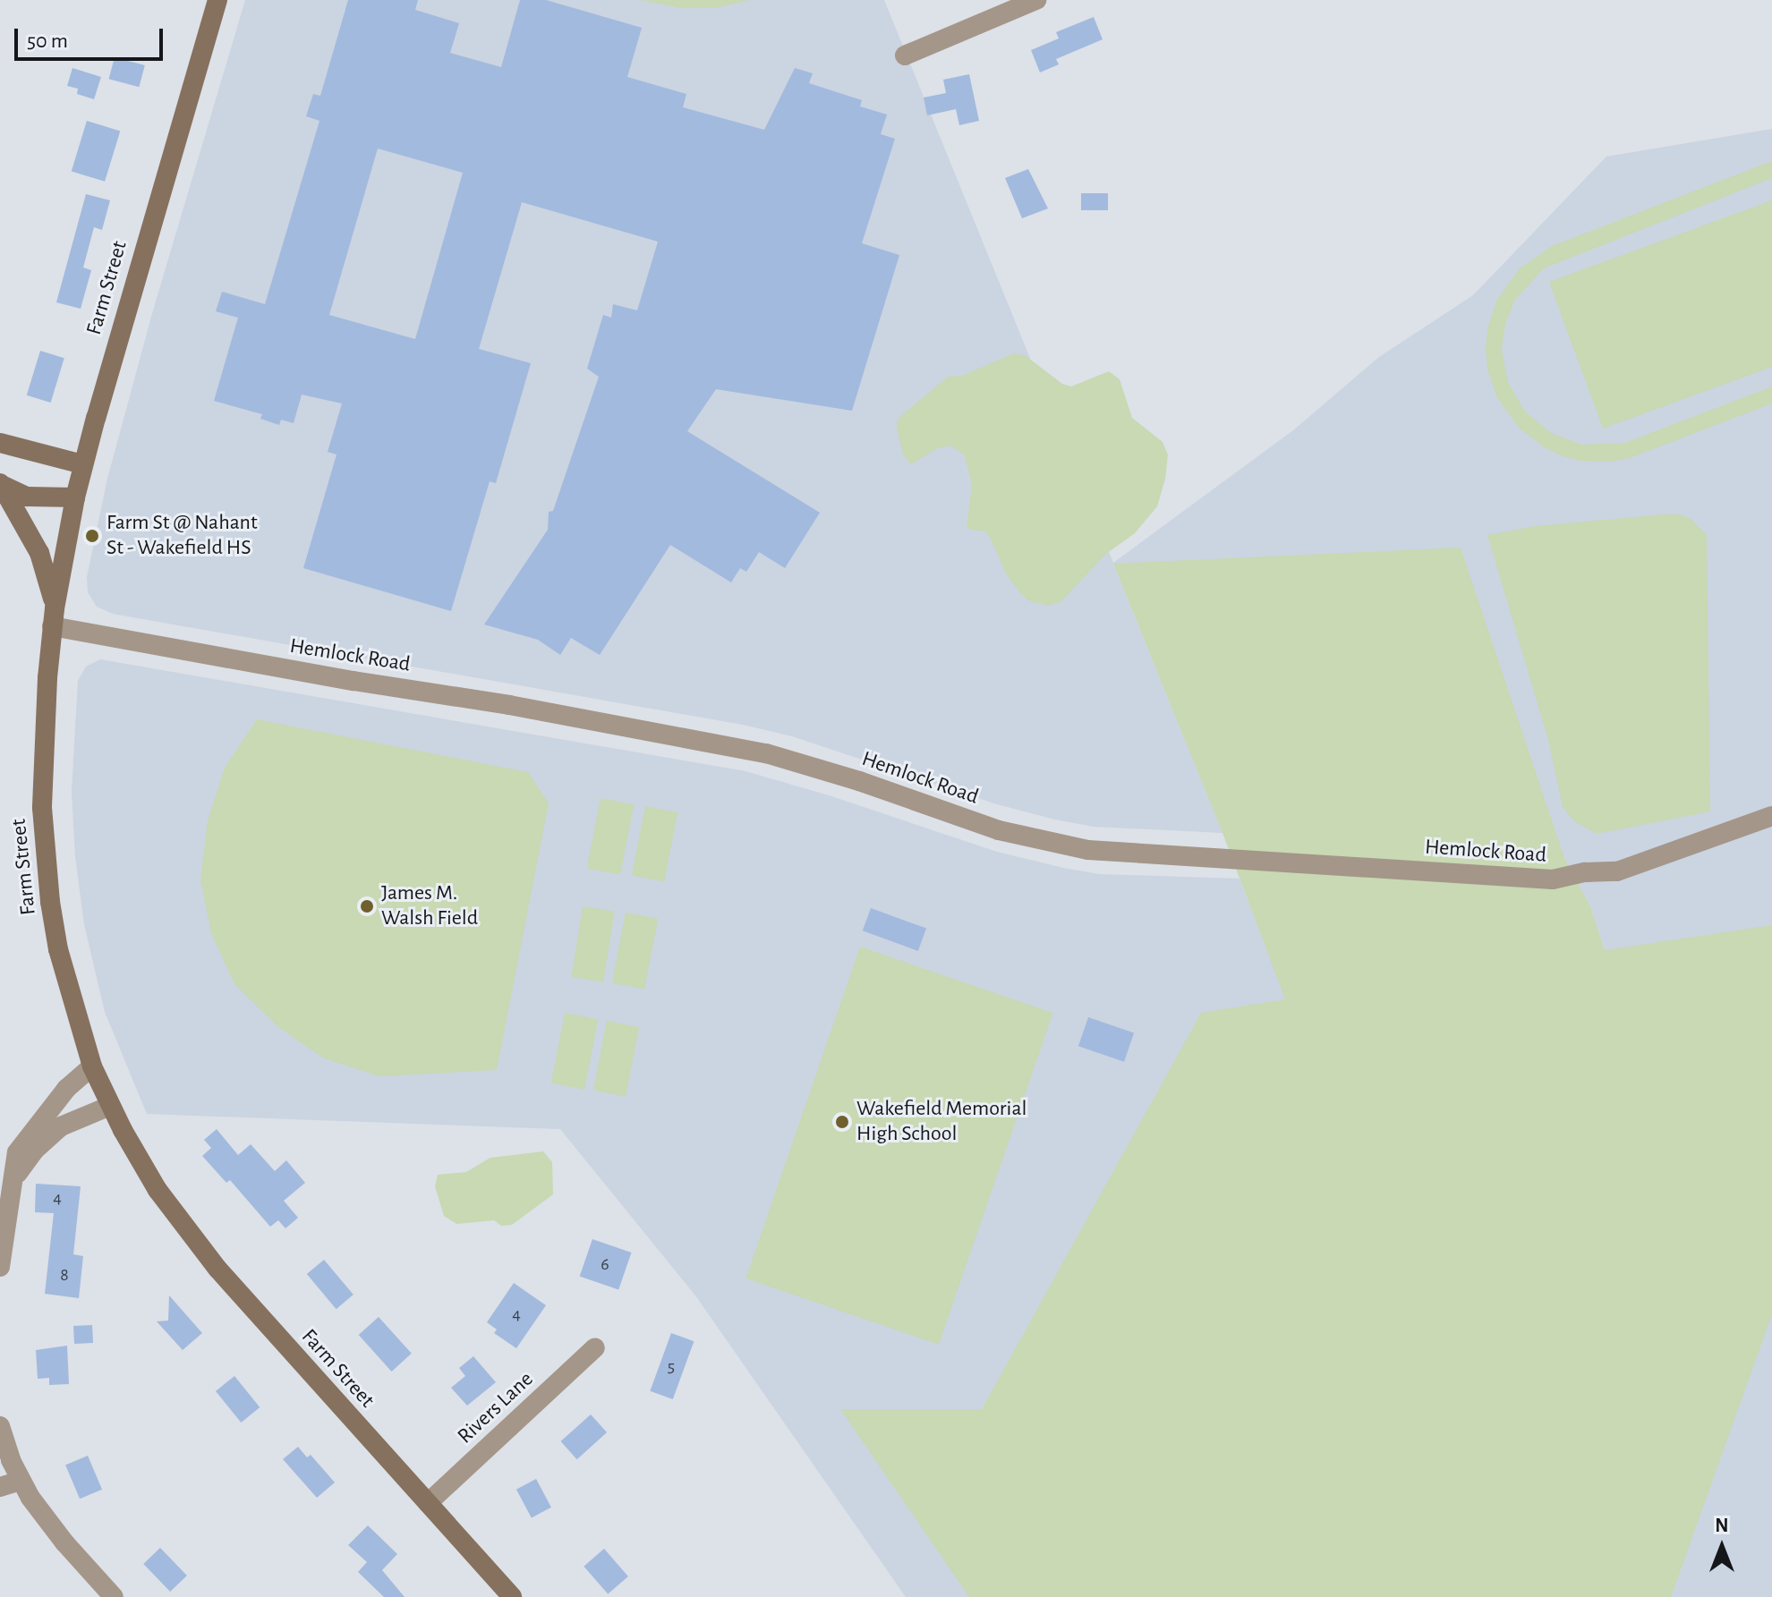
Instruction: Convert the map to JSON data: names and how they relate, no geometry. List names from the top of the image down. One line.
{"streets":{"main road":["Farm Street"],"street":["Hemlock Road","Rivers Lane"]},"crossings":[["Farm Street","Hemlock Road"],["Farm Street","Rivers Lane"]],"places":["Farm St @ Nahant St - Wakefield HS","James M. Walsh Field","Wakefield Memorial High School"],"house_numbers":["4","6","8","4","5"],"scale_bar":"50 m","north":"top"}
